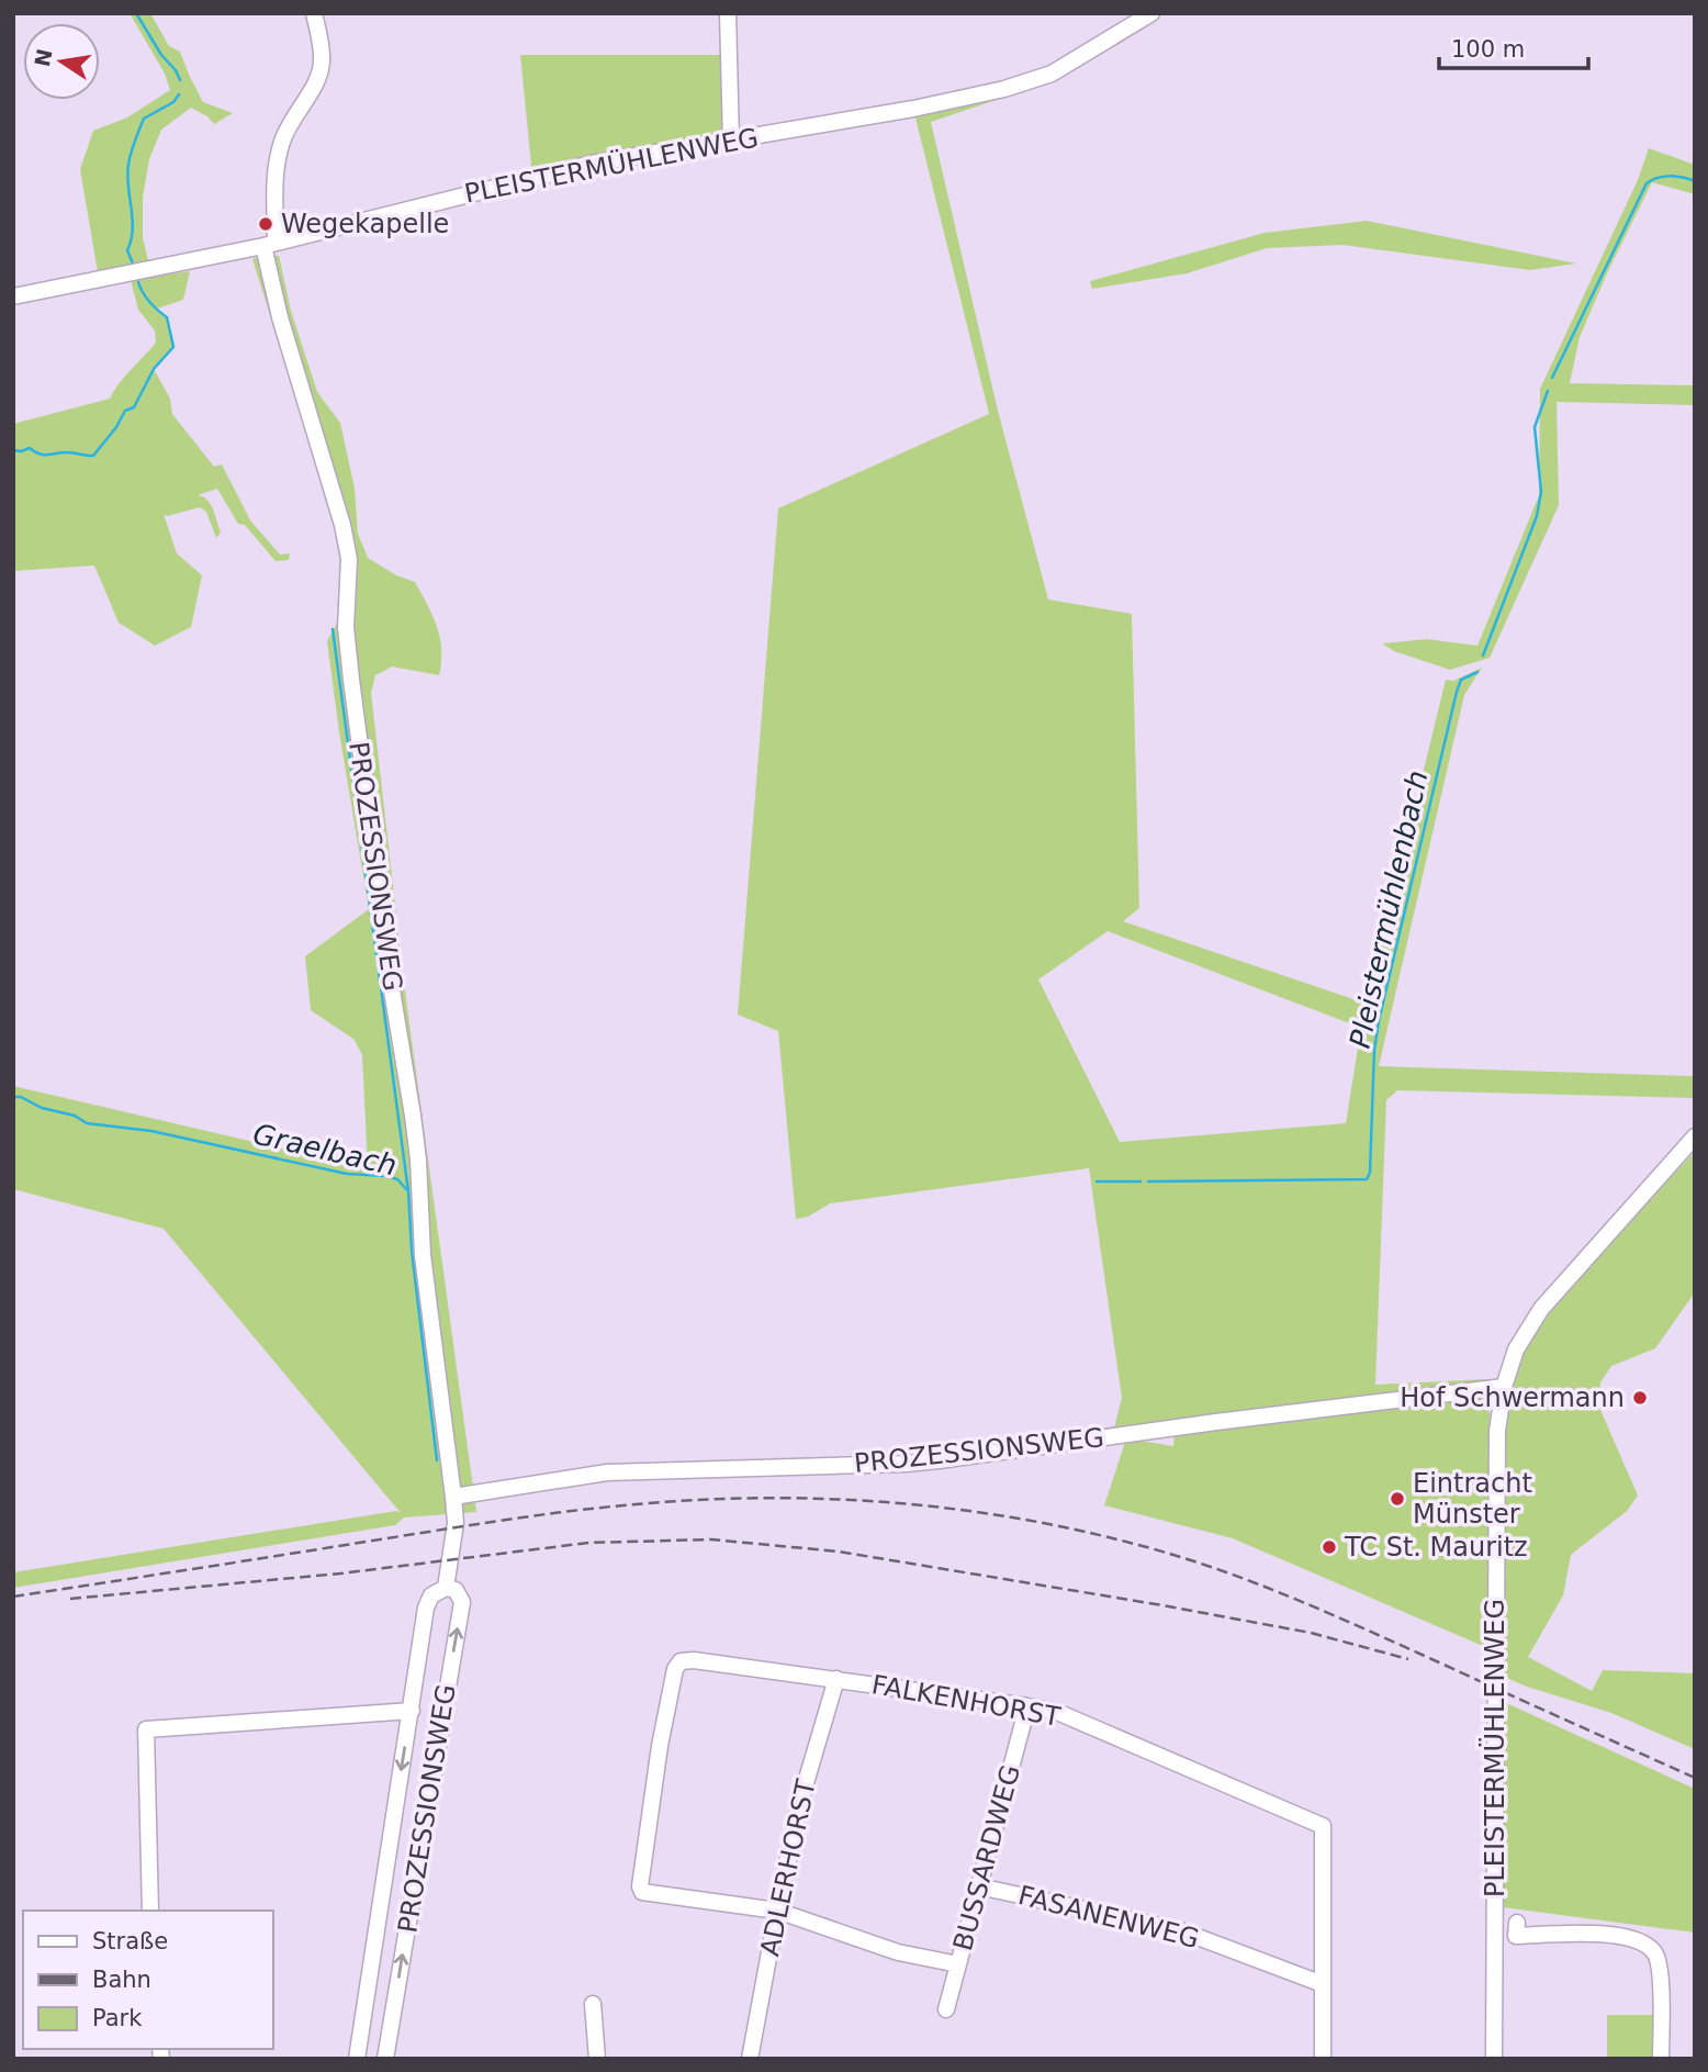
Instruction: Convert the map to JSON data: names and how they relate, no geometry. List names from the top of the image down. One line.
{"streets":{"street":["PLEISTERMÜHLENWEG","PROZESSIONSWEG","FALKENHORST","BUSSARDWEG","ADLERHORST","FASANENWEG"]},"crossings":[["PLEISTERMÜHLENWEG","PROZESSIONSWEG"],["FALKENHORST","BUSSARDWEG"],["FALKENHORST","ADLERHORST"],["FALKENHORST","FASANENWEG"],["BUSSARDWEG","FASANENWEG"]],"water":["Pleistermühlenbach","Graelbach"],"places":["Wegekapelle","Hof Schwermann","Eintracht Münster","TC St. Mauritz"],"legend":["Straße","Bahn","Park"],"scale_bar":"100 m","north":"left"}
